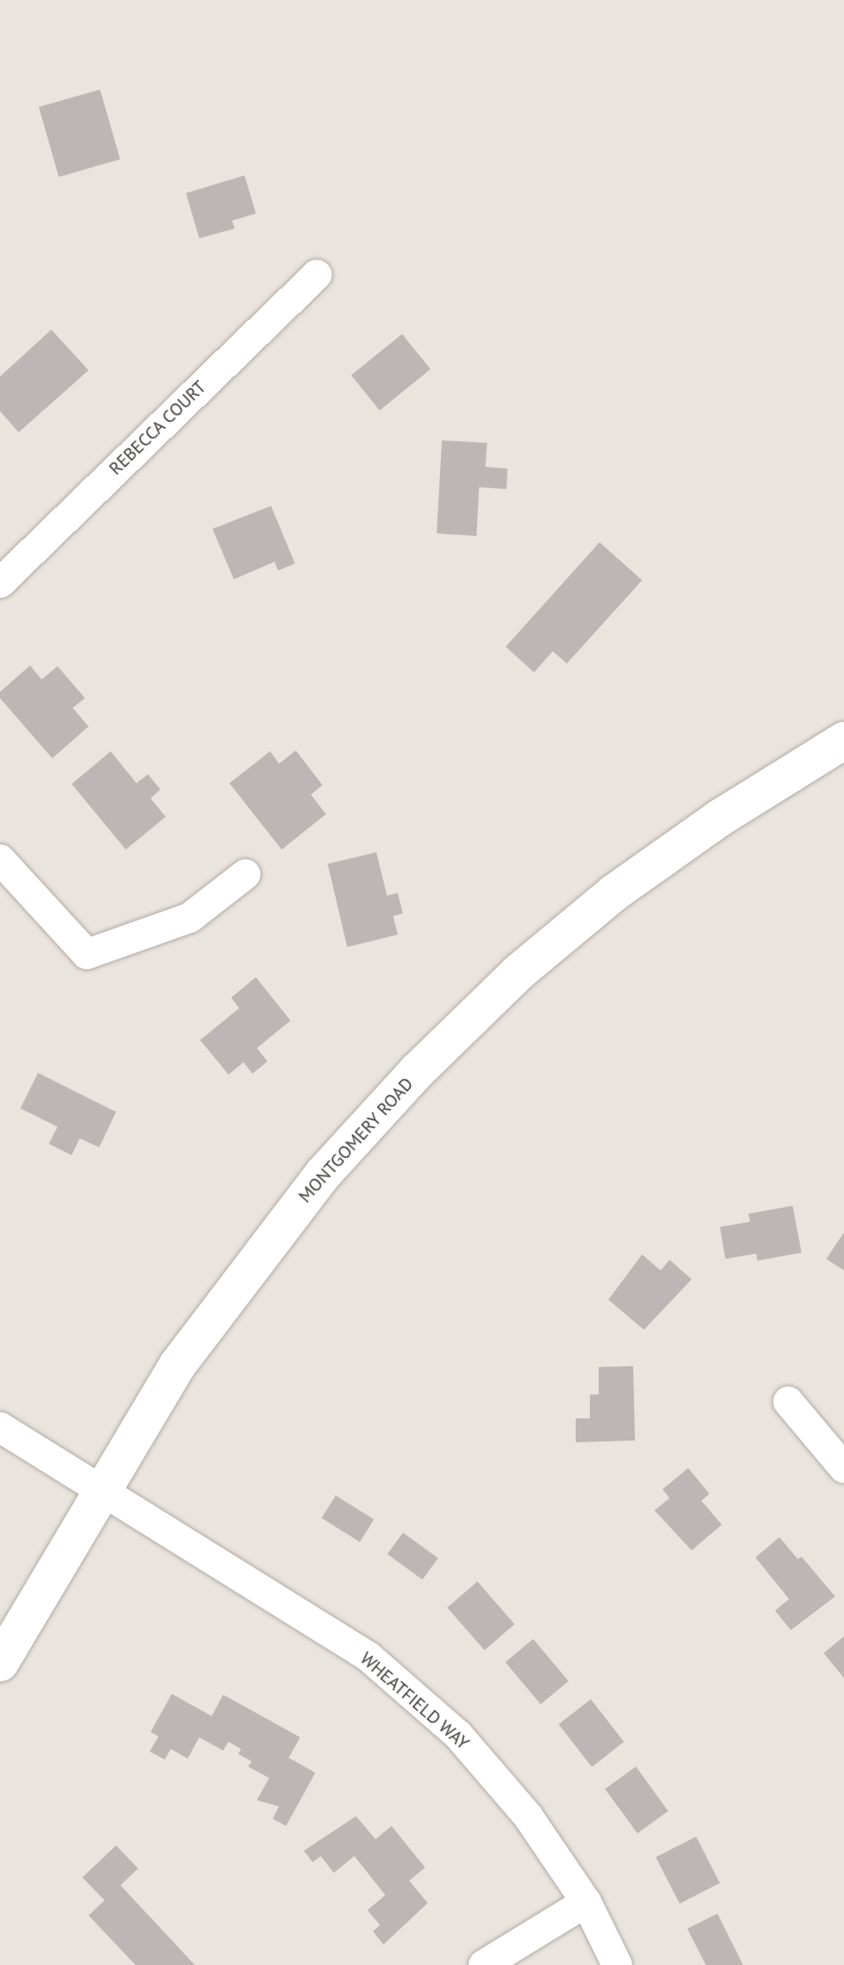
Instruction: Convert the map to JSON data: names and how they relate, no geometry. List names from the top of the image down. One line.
{"streets":{"main road":["MONTGOMERY ROAD"],"street":["REBECCA COURT","WHEATFIELD WAY"]},"crossings":[["MONTGOMERY ROAD","WHEATFIELD WAY"]]}
